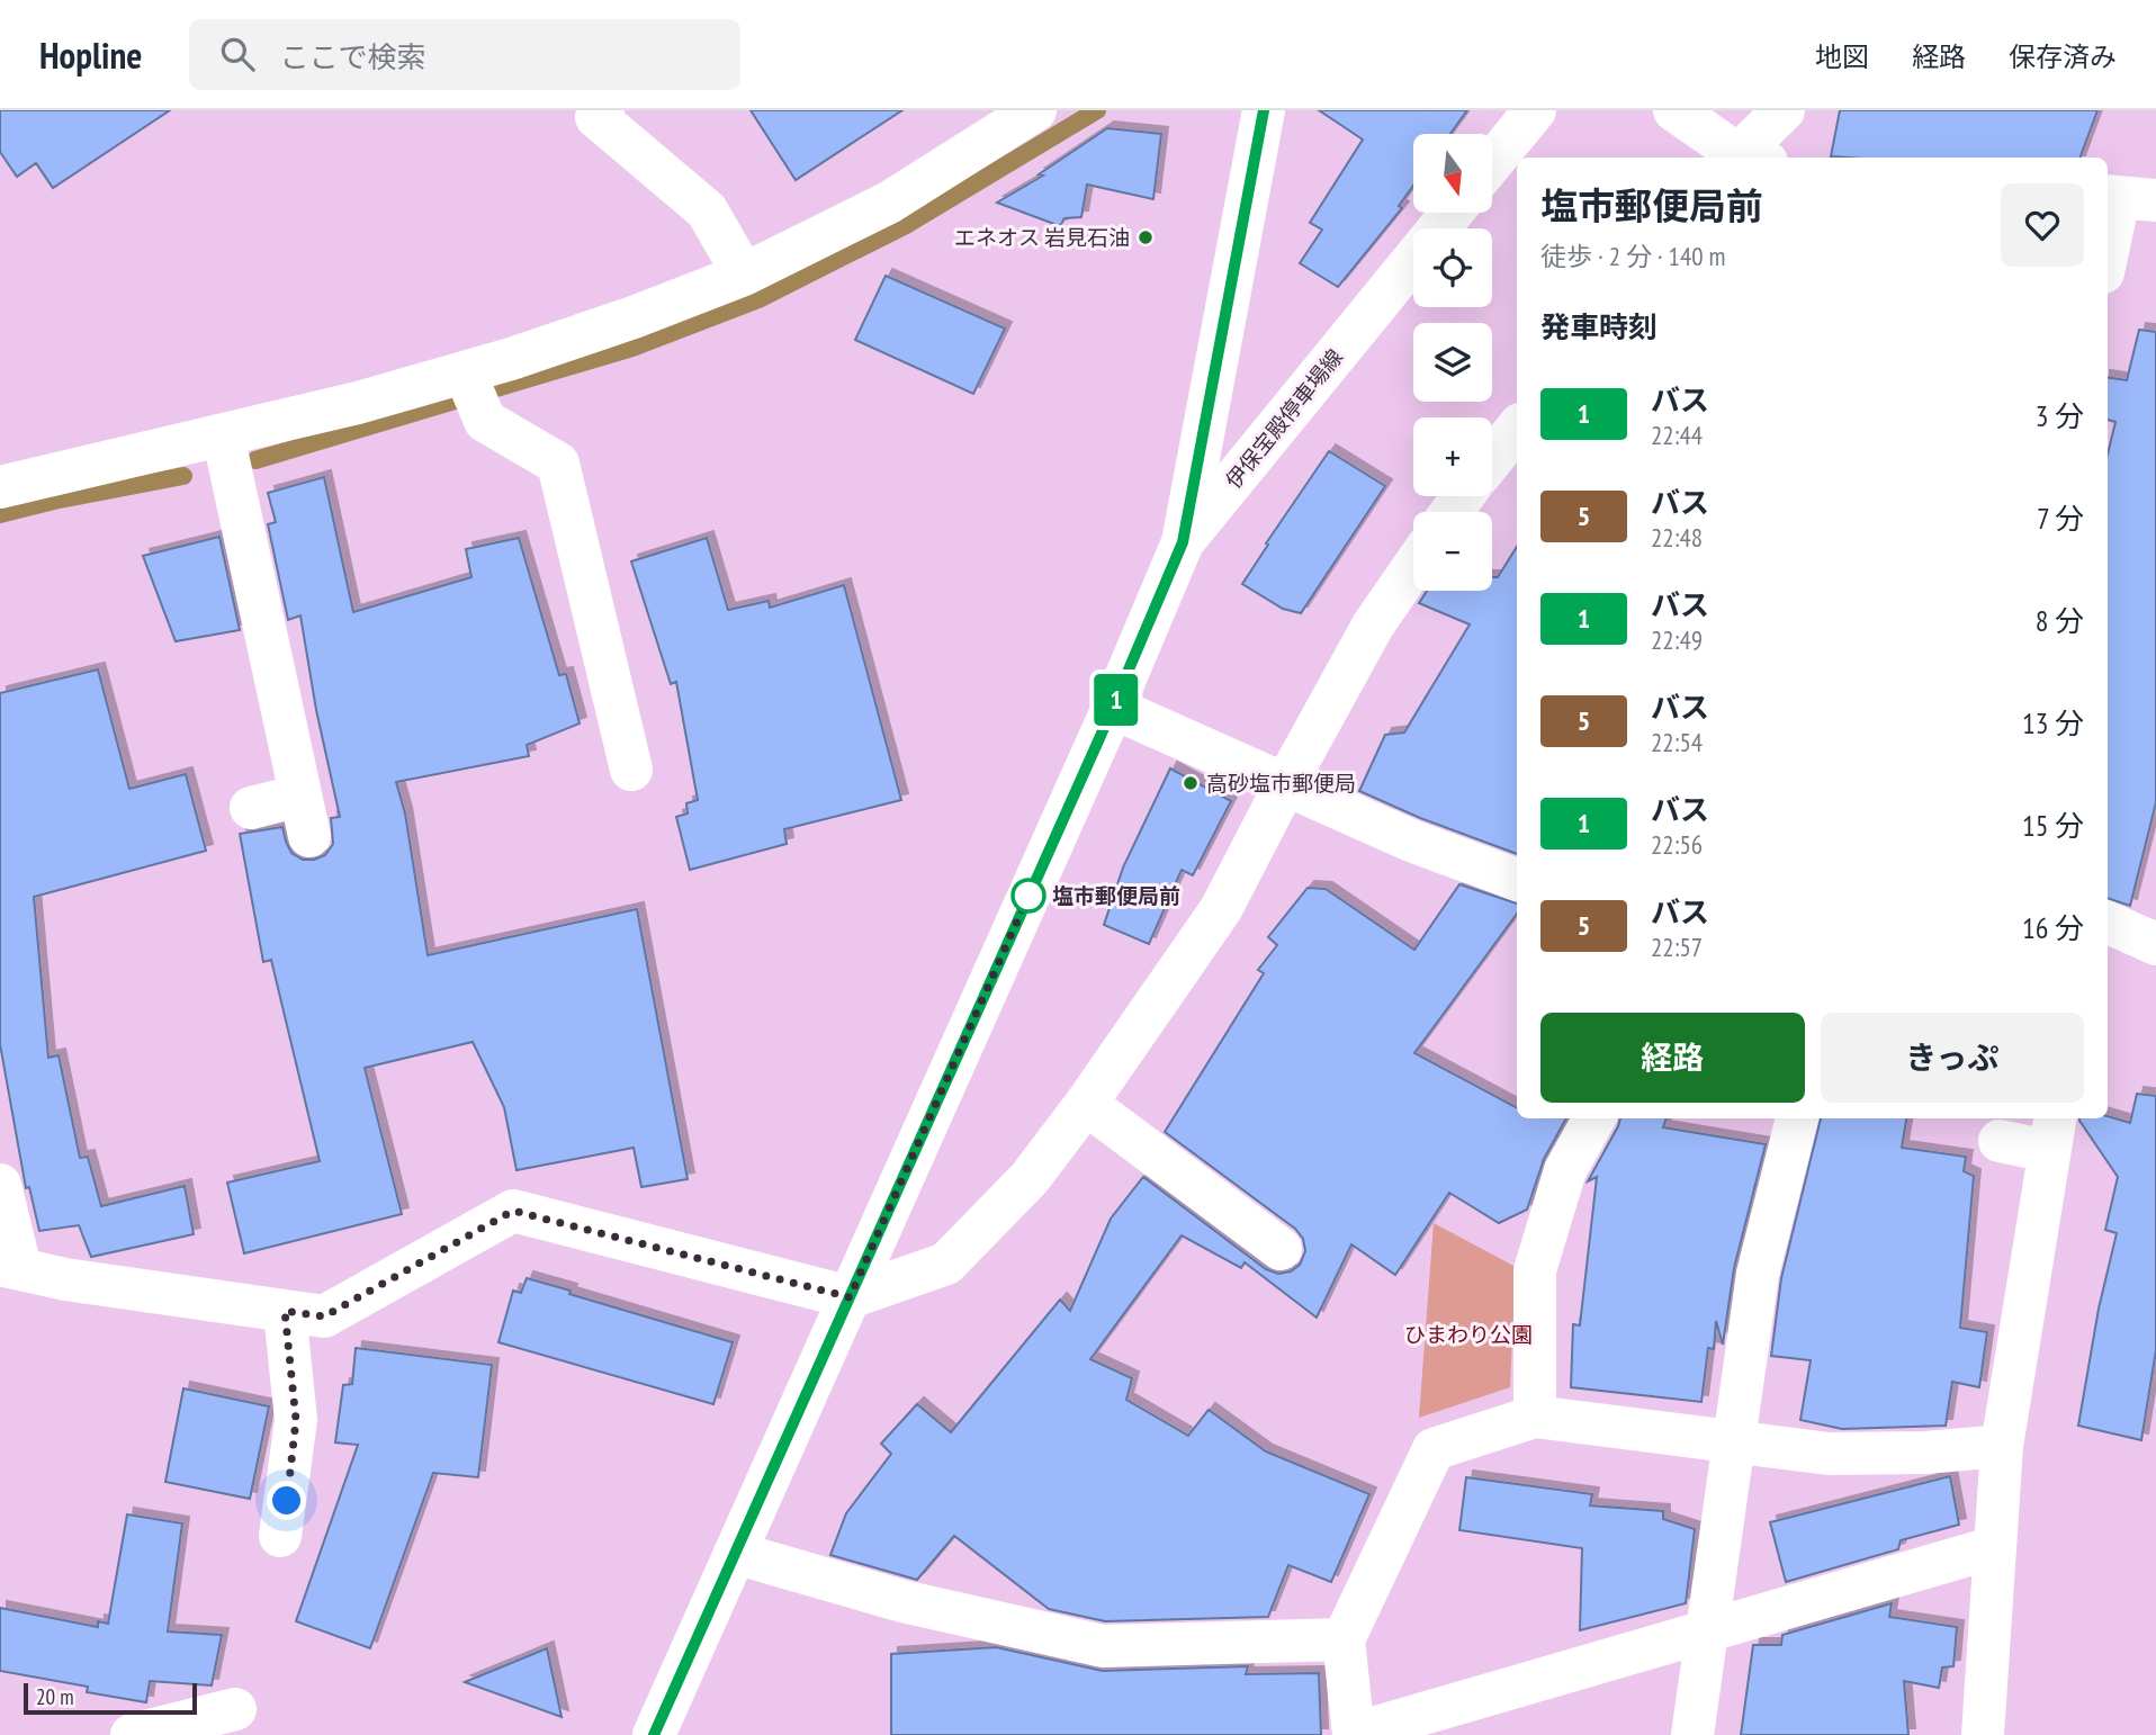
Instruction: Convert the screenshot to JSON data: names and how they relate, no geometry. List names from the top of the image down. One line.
{"streets":{"street":["伊保宝殿停車場線"]},"parks":["ひまわり公園"],"places":["エネオス 岩見石油","高砂塩市郵便局","塩市郵便局前"],"lines":["bus line 1"],"scale_bar":"20 m","north":"bottom","page":{"header":"Hopline","search":"ここで検索","nav":["地図","経路","保存済み"],"on_map":"1","map_buttons":["+","−"],"heading":[["塩市郵便局前","徒歩 · 2 分 · 140 m"],"発車時刻"],"list":[{"mark":"1","name":"バス","note":"22:44","value":"3 分"},{"mark":"5","name":"バス","note":"22:48","value":"7 分"},{"mark":"1","name":"バス","note":"22:49","value":"8 分"},{"mark":"5","name":"バス","note":"22:54","value":"13 分"},{"mark":"1","name":"バス","note":"22:56","value":"15 分"},{"mark":"5","name":"バス","note":"22:57","value":"16 分"}],"buttons":["経路","きっぷ"],"scale":"20 m"}}
